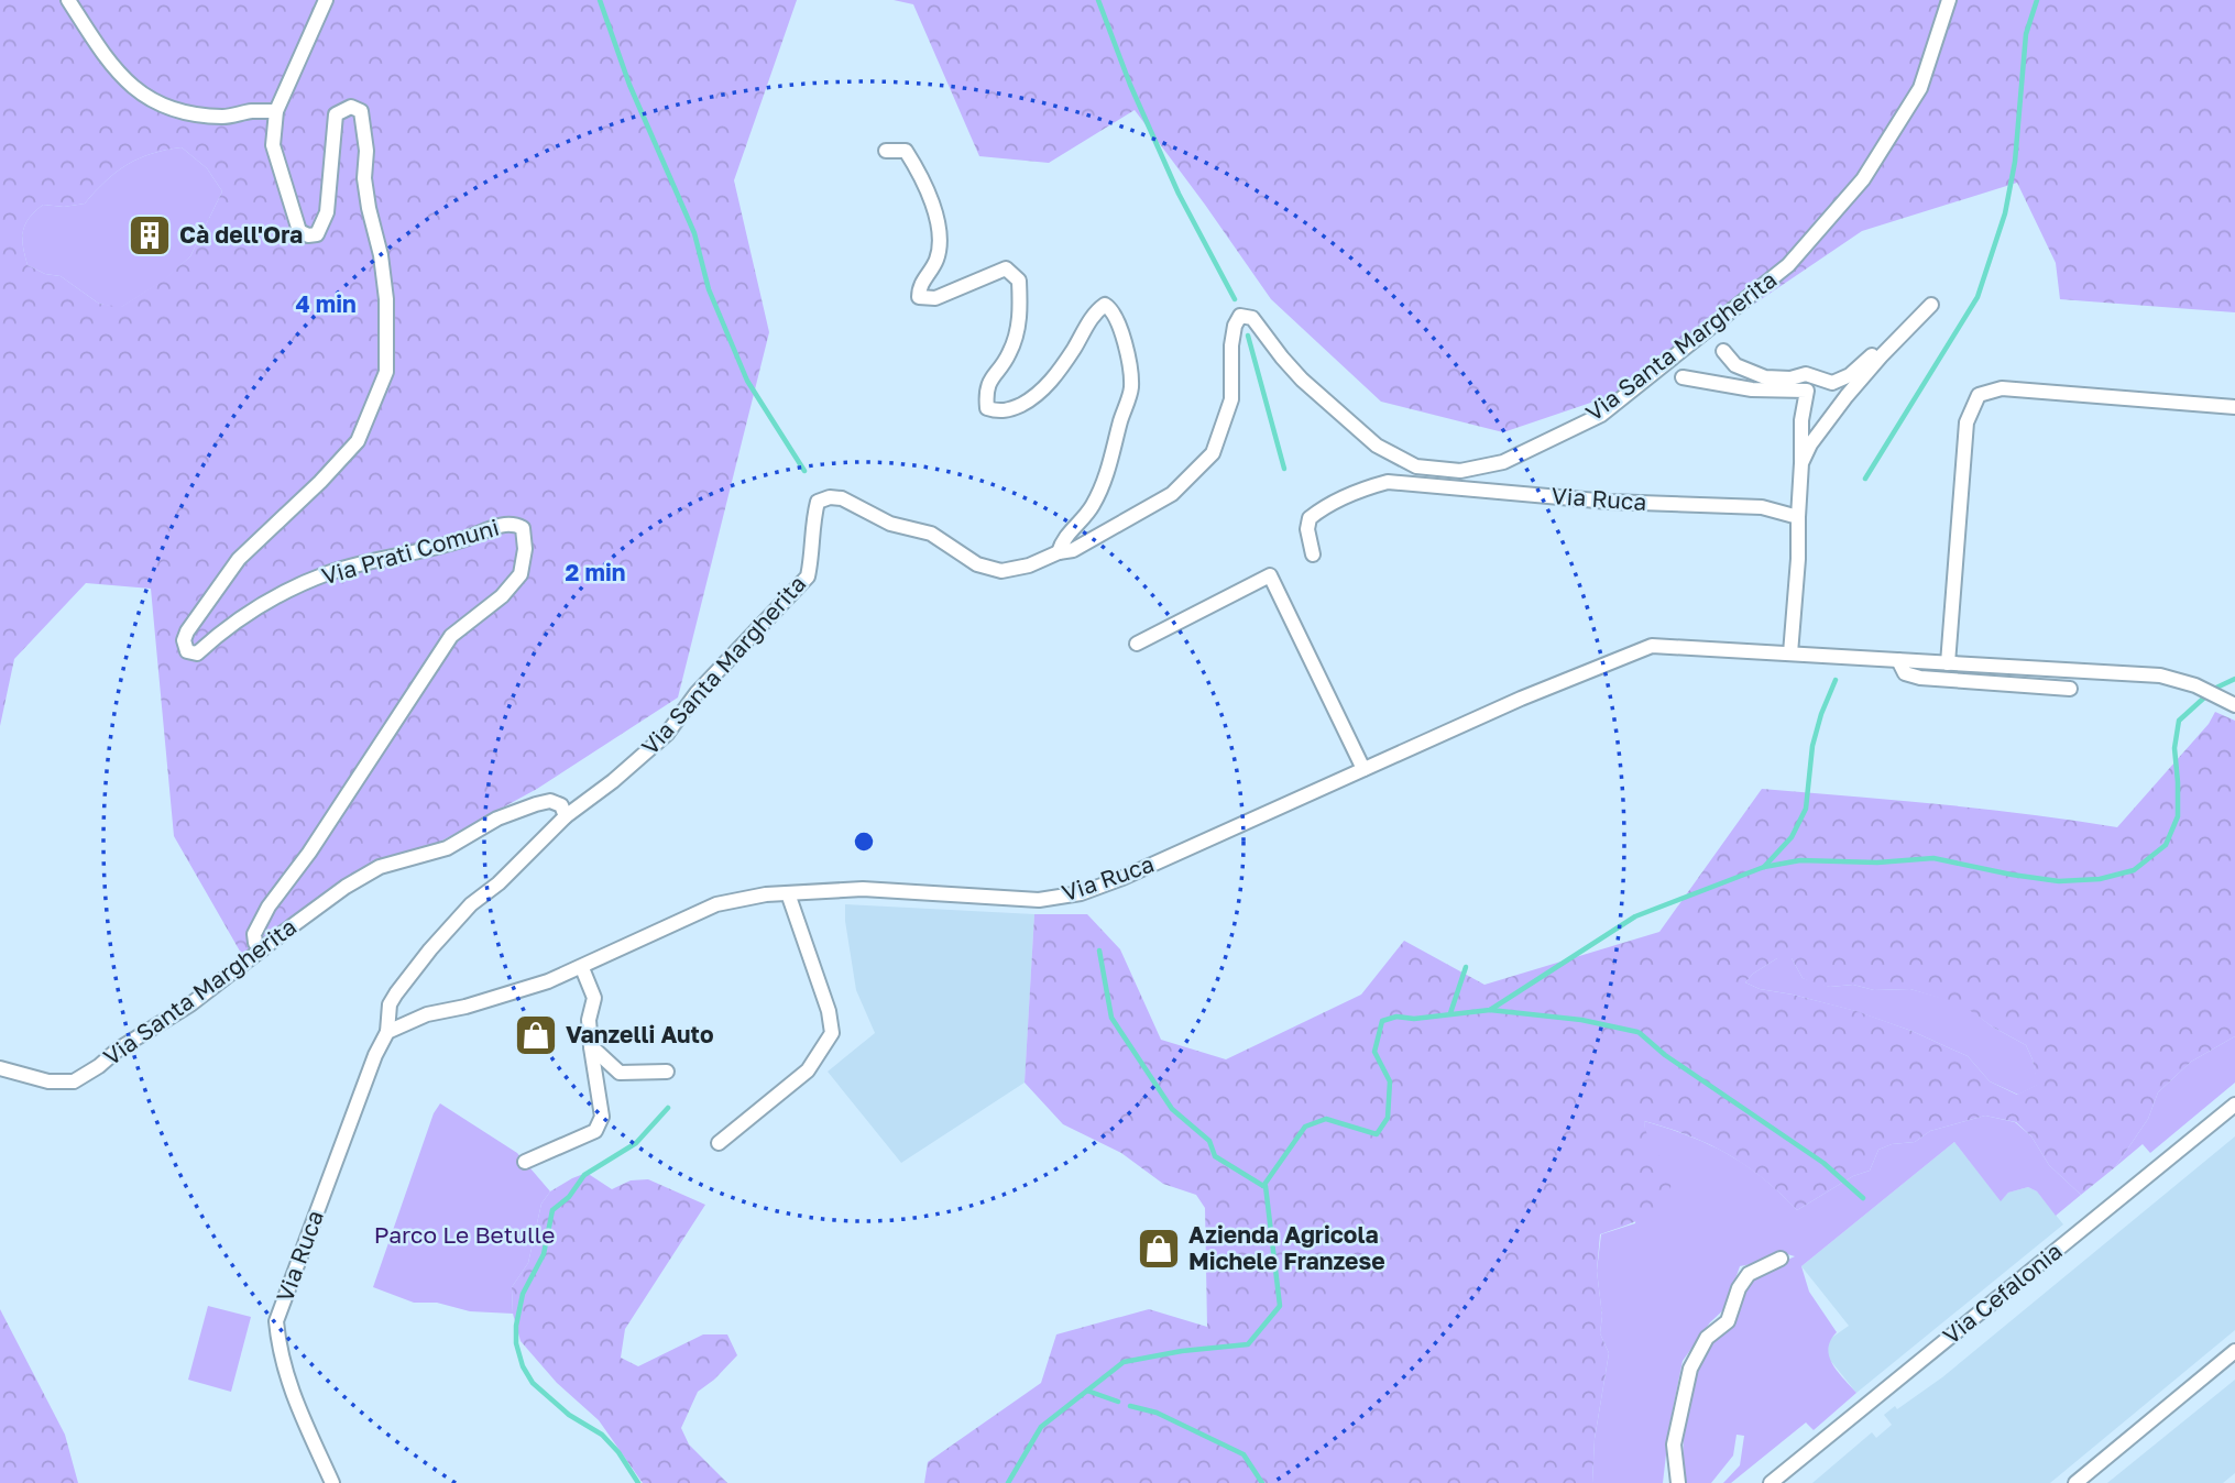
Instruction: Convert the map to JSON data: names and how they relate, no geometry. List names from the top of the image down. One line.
{"streets":{"street":["Via Santa Margherita","Via Ruca","Via Prati Comuni","Via Cefalonia"]},"crossings":[["Via Santa Margherita","Via Ruca"],["Via Santa Margherita","Via Prati Comuni"]],"parks":["Parco Le Betulle"],"places":{"building":["Cà dell'Ora"],"shop":["Vanzelli Auto","Azienda Agricola Michele Franzese"]},"rings":["4 min","2 min"]}
